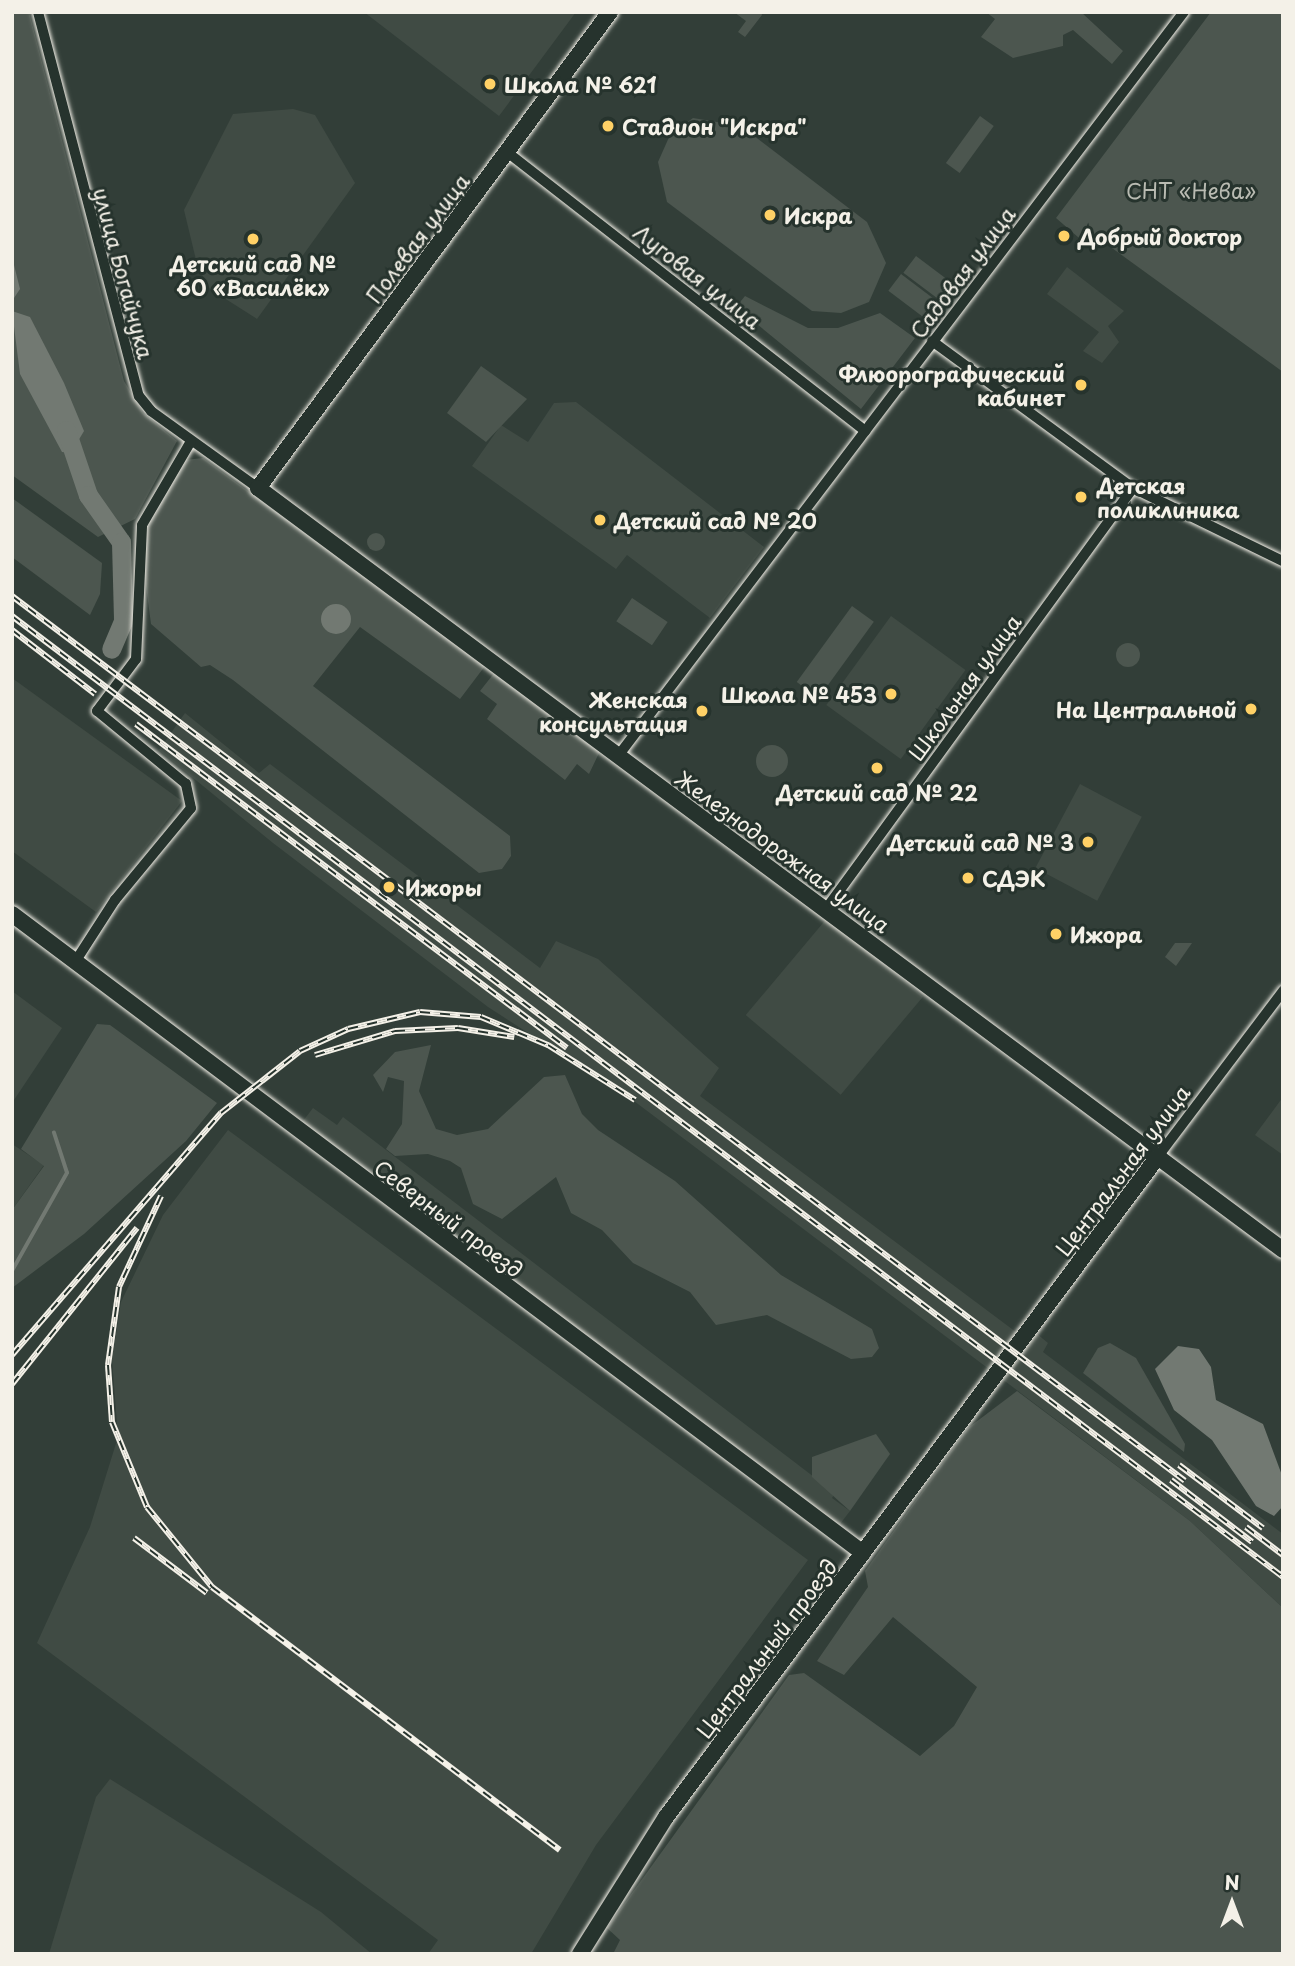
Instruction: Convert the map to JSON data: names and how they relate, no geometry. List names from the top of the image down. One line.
{"streets":{"street":["Полевая улица","Садовая улица","улица Богайчука","Луговая улица","Школьная улица","Железнодорожная улица","Центральная улица","Северный проезд","Центральный проезд"]},"crossings":[["Полевая улица","улица Богайчука"],["Полевая улица","Луговая улица"],["Полевая улица","Железнодорожная улица"],["Садовая улица","Луговая улица"],["Садовая улица","Железнодорожная улица"],["улица Богайчука","Железнодорожная улица"],["Школьная улица","Железнодорожная улица"],["Железнодорожная улица","Центральная улица"],["Центральная улица","Центральный проезд"],["Северный проезд","Центральный проезд"]],"parks":["СНТ «Нева»"],"places":["Школа № 621","Стадион \"Искра\"","Искра","Добрый доктор","Детский сад № 60 «Василёк»","Флюорографический кабинет","Детская поликлиника","Детский сад № 20","Школа № 453","На Центральной","Женская консультация","Детский сад № 22","Детский сад № 3","СДЭК","Ижоры","Ижора"],"north":"top"}
